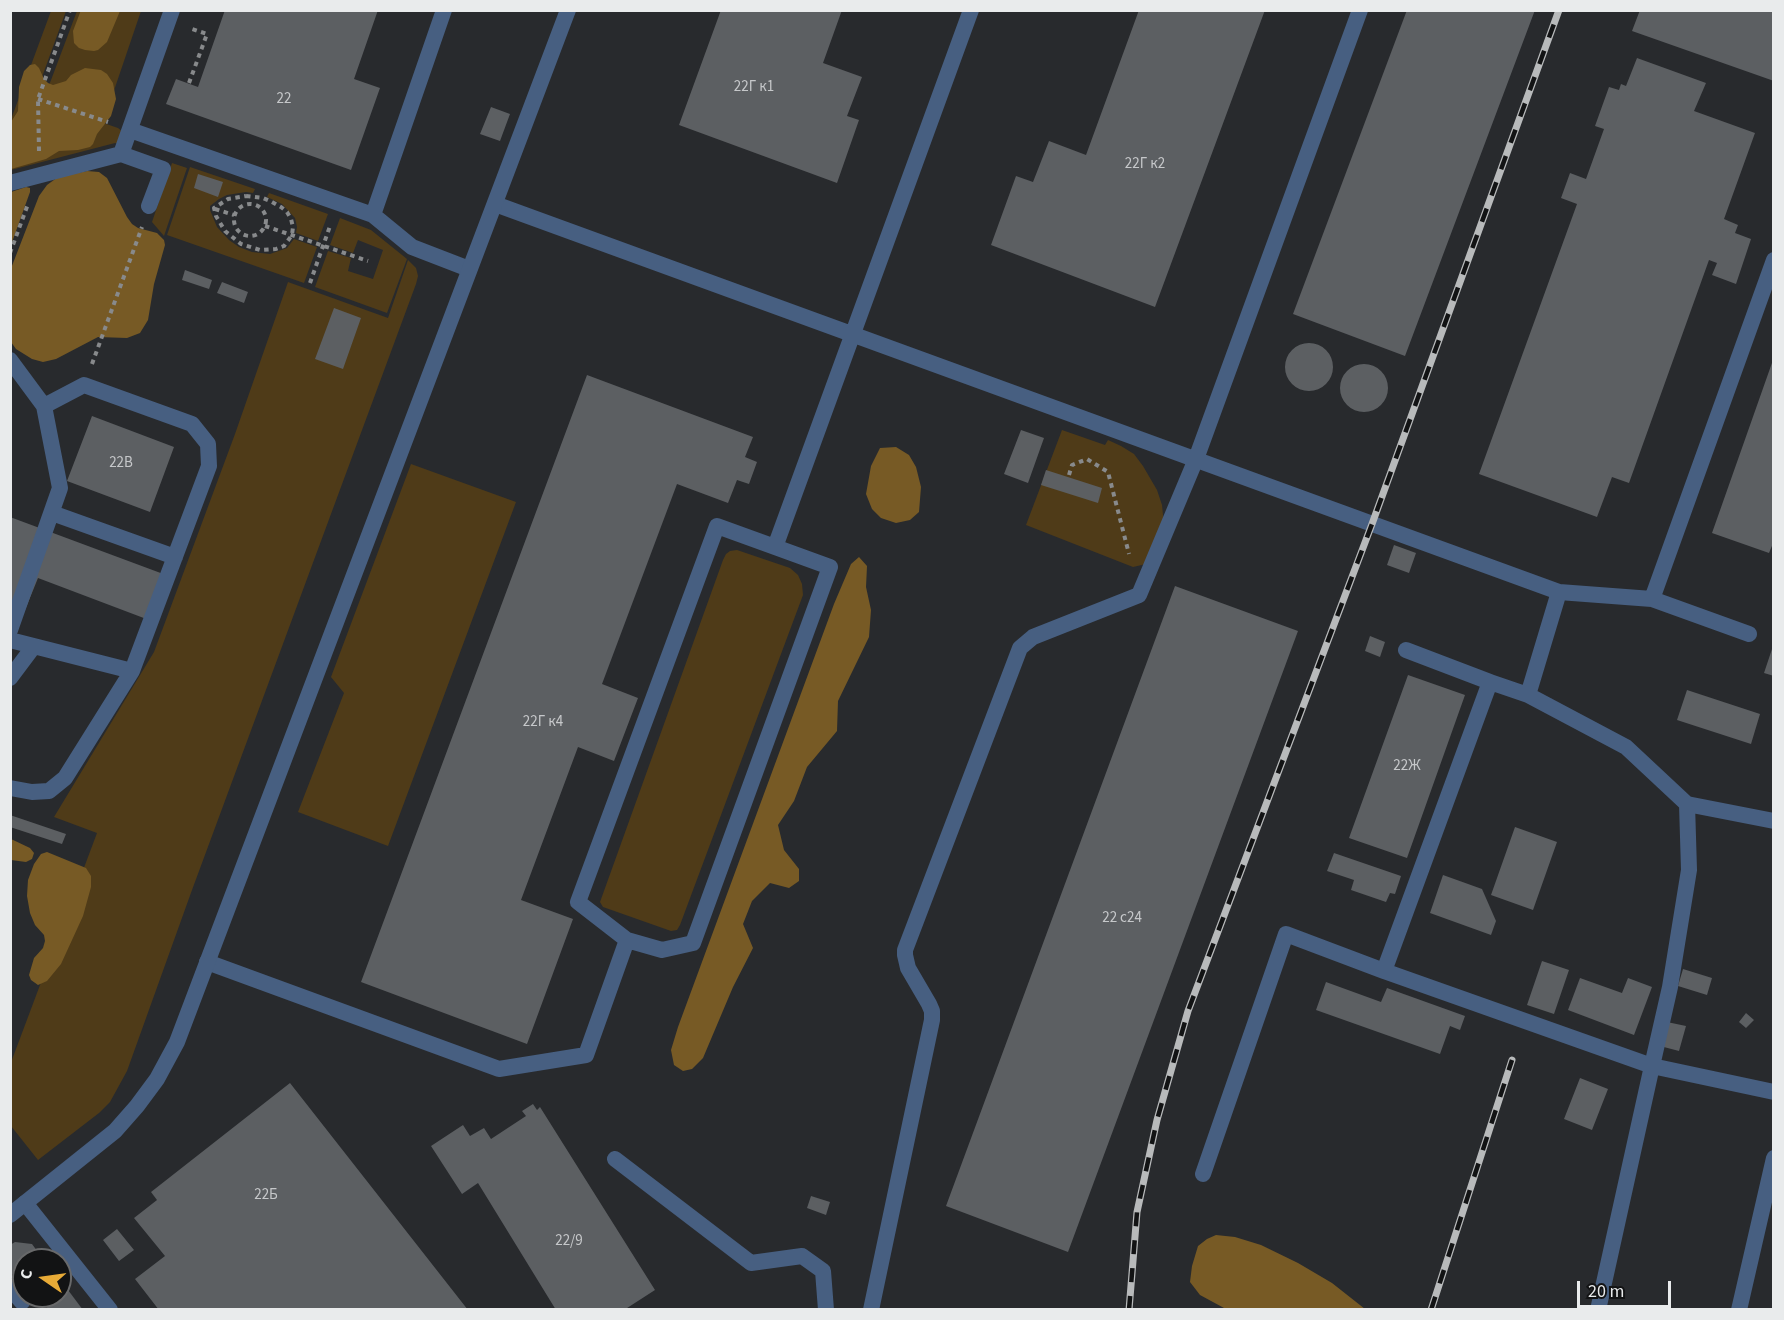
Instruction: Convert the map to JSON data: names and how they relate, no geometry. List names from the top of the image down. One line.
{"house_numbers":["22Г к1","22","22Г к2","22В","22Г к4","22Ж","22 с24","22Б","22/9"],"scale_bar":"20 m","north":"left"}
